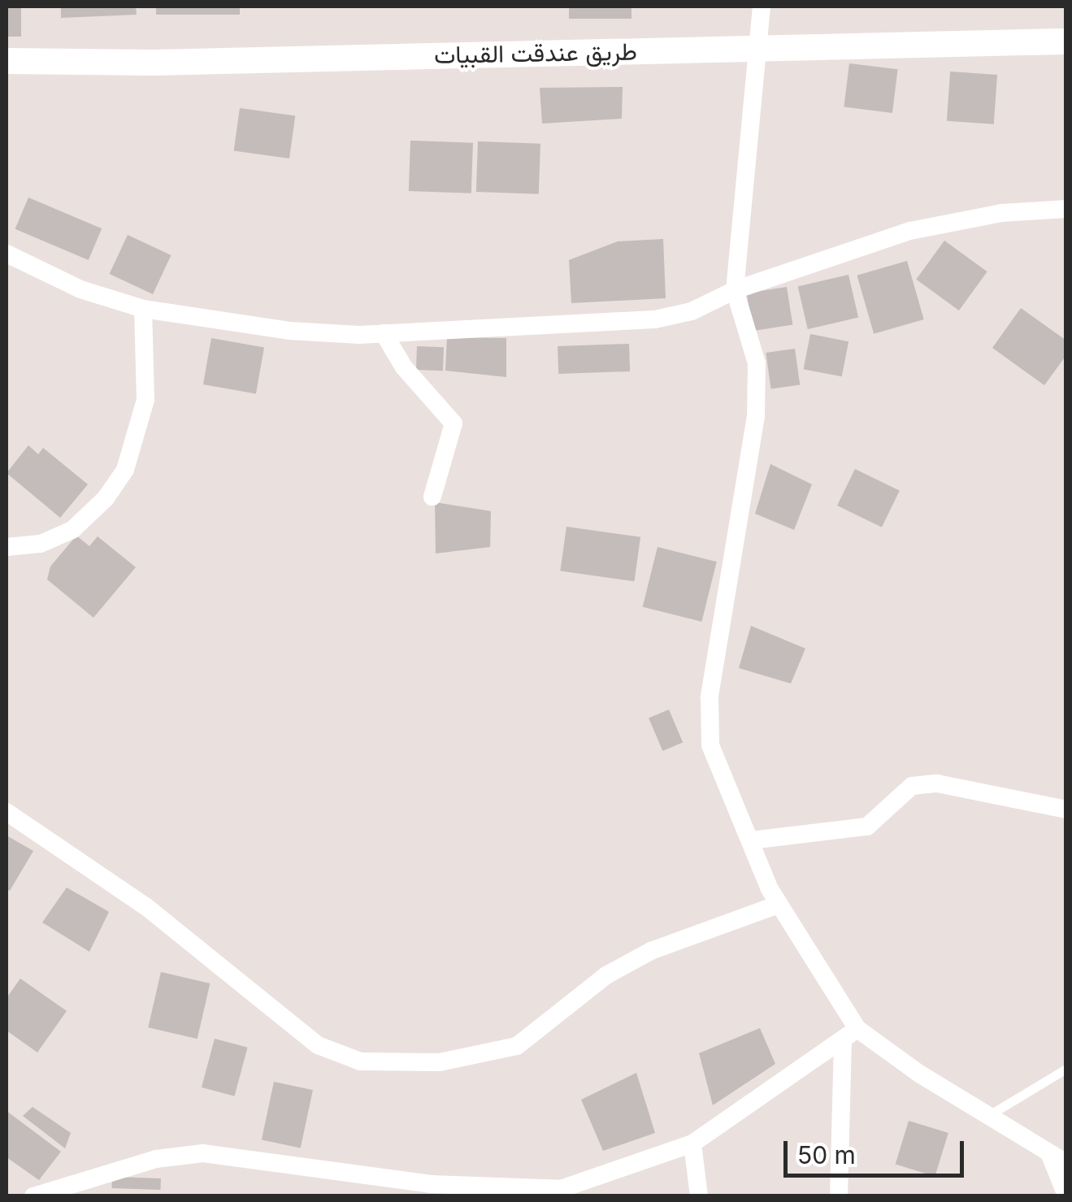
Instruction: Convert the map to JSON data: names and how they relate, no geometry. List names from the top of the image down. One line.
{"streets":{"main road":["طريق عندقت القبيات"]},"scale_bar":"50 m"}
